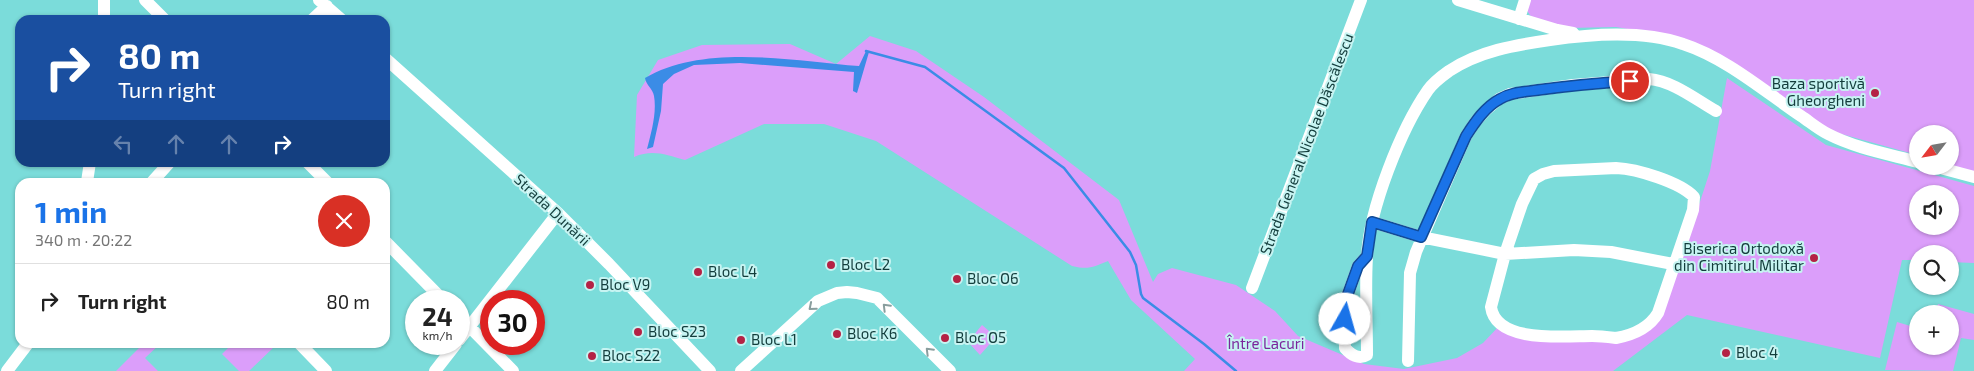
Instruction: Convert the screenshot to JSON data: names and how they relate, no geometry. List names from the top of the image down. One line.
{"streets":{"street":["Strada General Nicolae Dăscălescu","Strada Dunării"]},"parks":["Între Lacuri"],"places":["Baza sportivă Gheorgheni","Biserica Ortodoxă din Cimitirul Militar","Bloc L2","Bloc L4","Bloc O6","Bloc V9","Bloc S23","Bloc K6","Bloc O5","Bloc L1","Bloc 4","Bloc S22"],"north":"bottom left","page":{"turn":["80 m","Turn right"],"map_buttons":"+","heading":["1 min","340 m · 20:22"],"list":[{"name":"Turn right","value":"80 m"}],"speed":"24 km/h","limit":"30"}}
